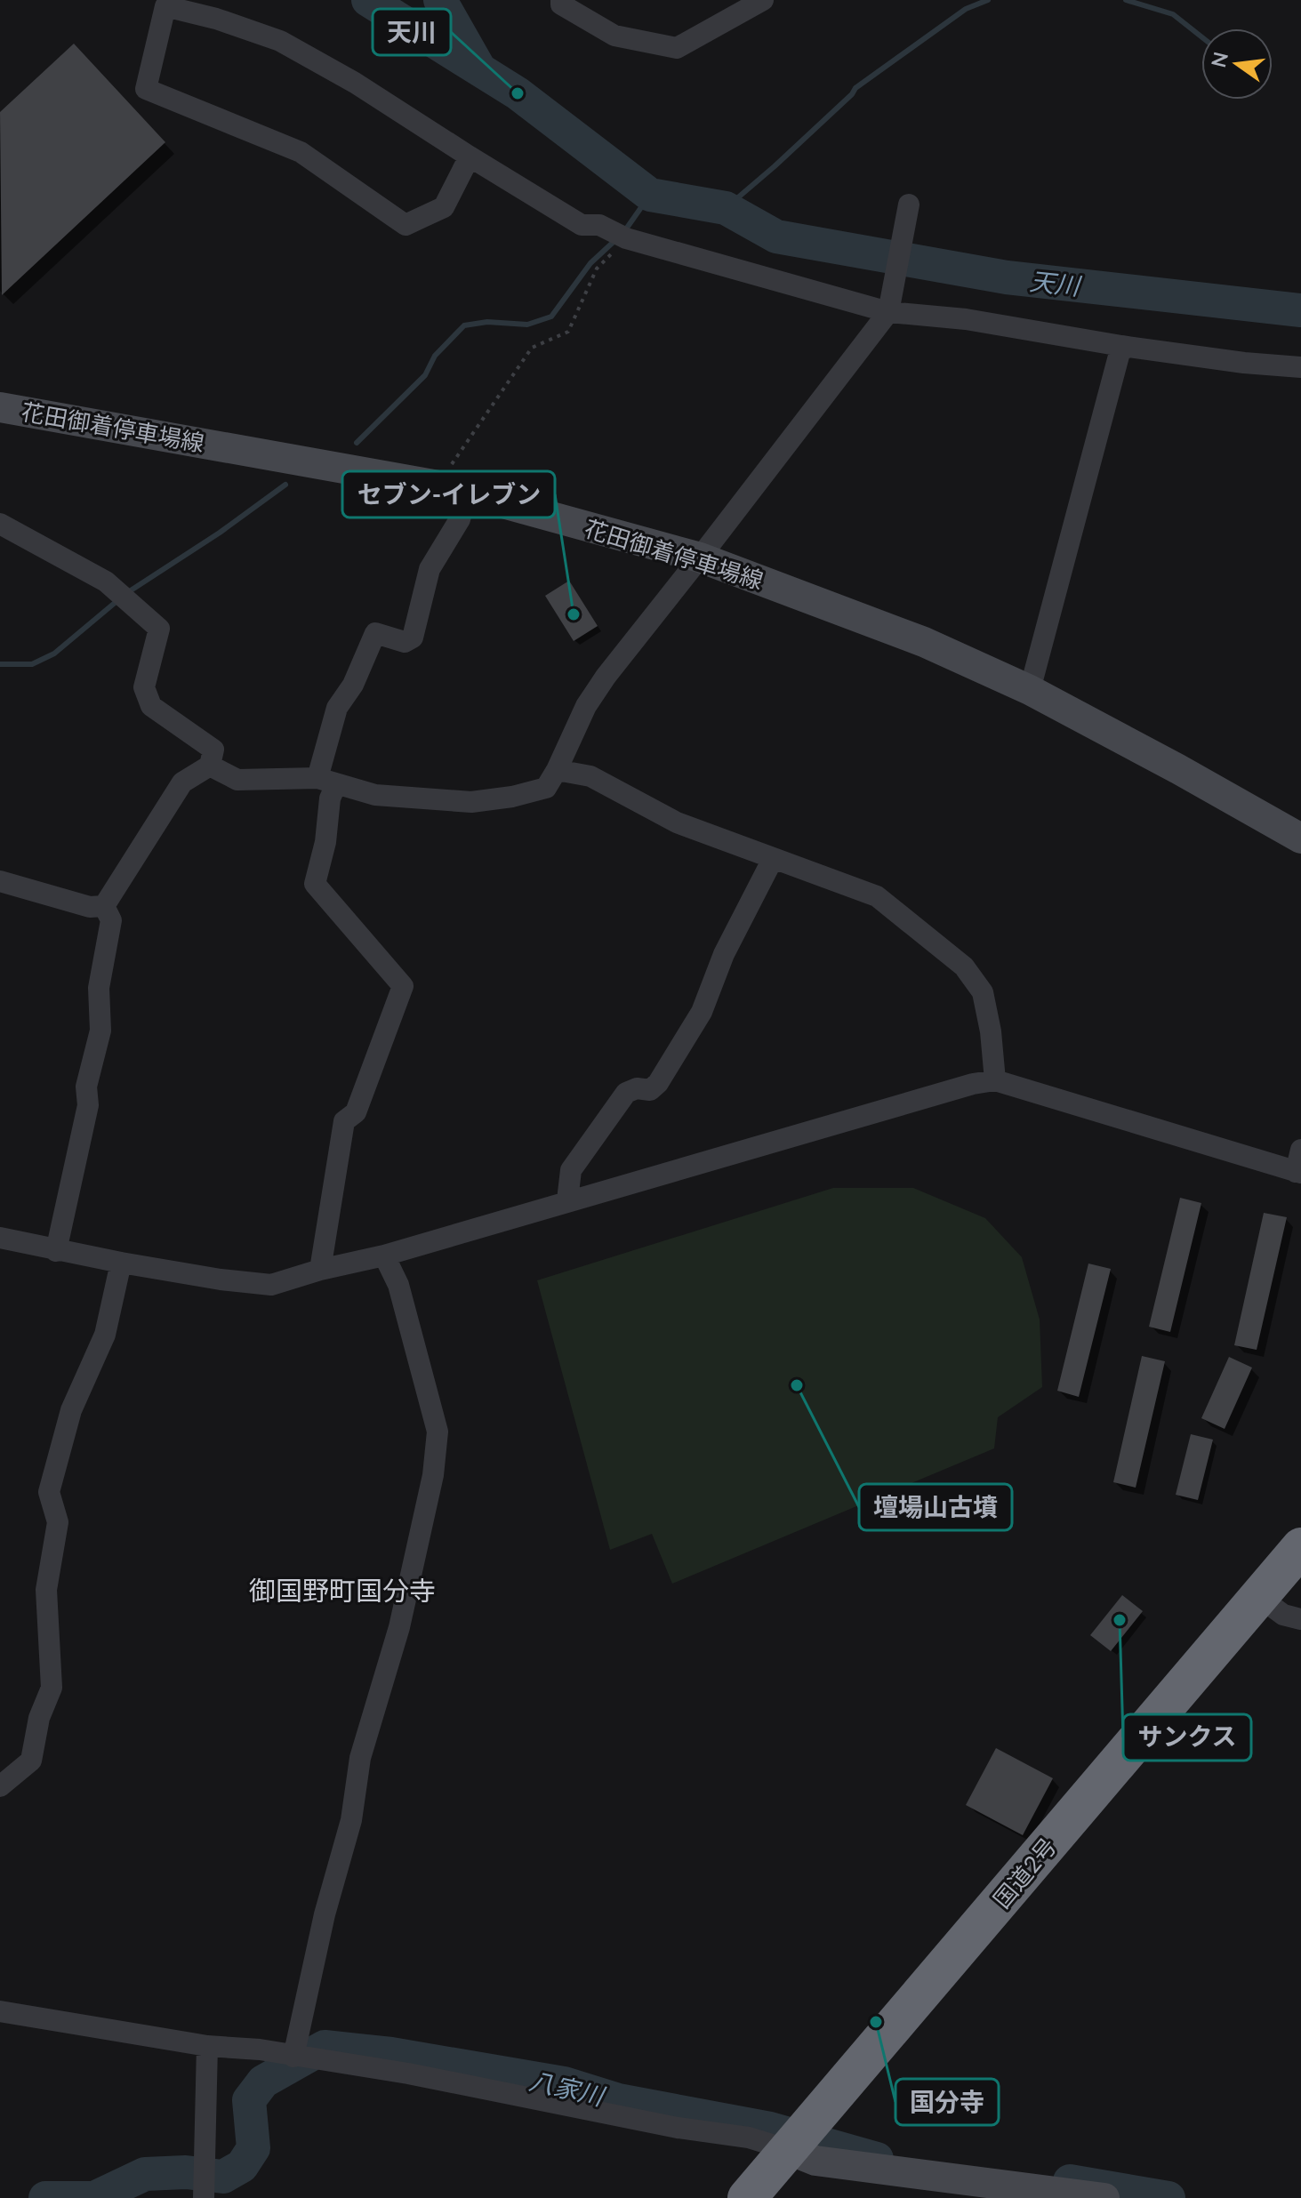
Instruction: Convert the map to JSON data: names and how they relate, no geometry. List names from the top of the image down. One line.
{"streets":{"highway":["国道2号"],"main road":["花田御着停車場線"]},"districts":["御国野町国分寺"],"water":["天川","八家川"],"places":["天川","セブン-イレブン","壇場山古墳","サンクス","国分寺"],"north":"left"}
